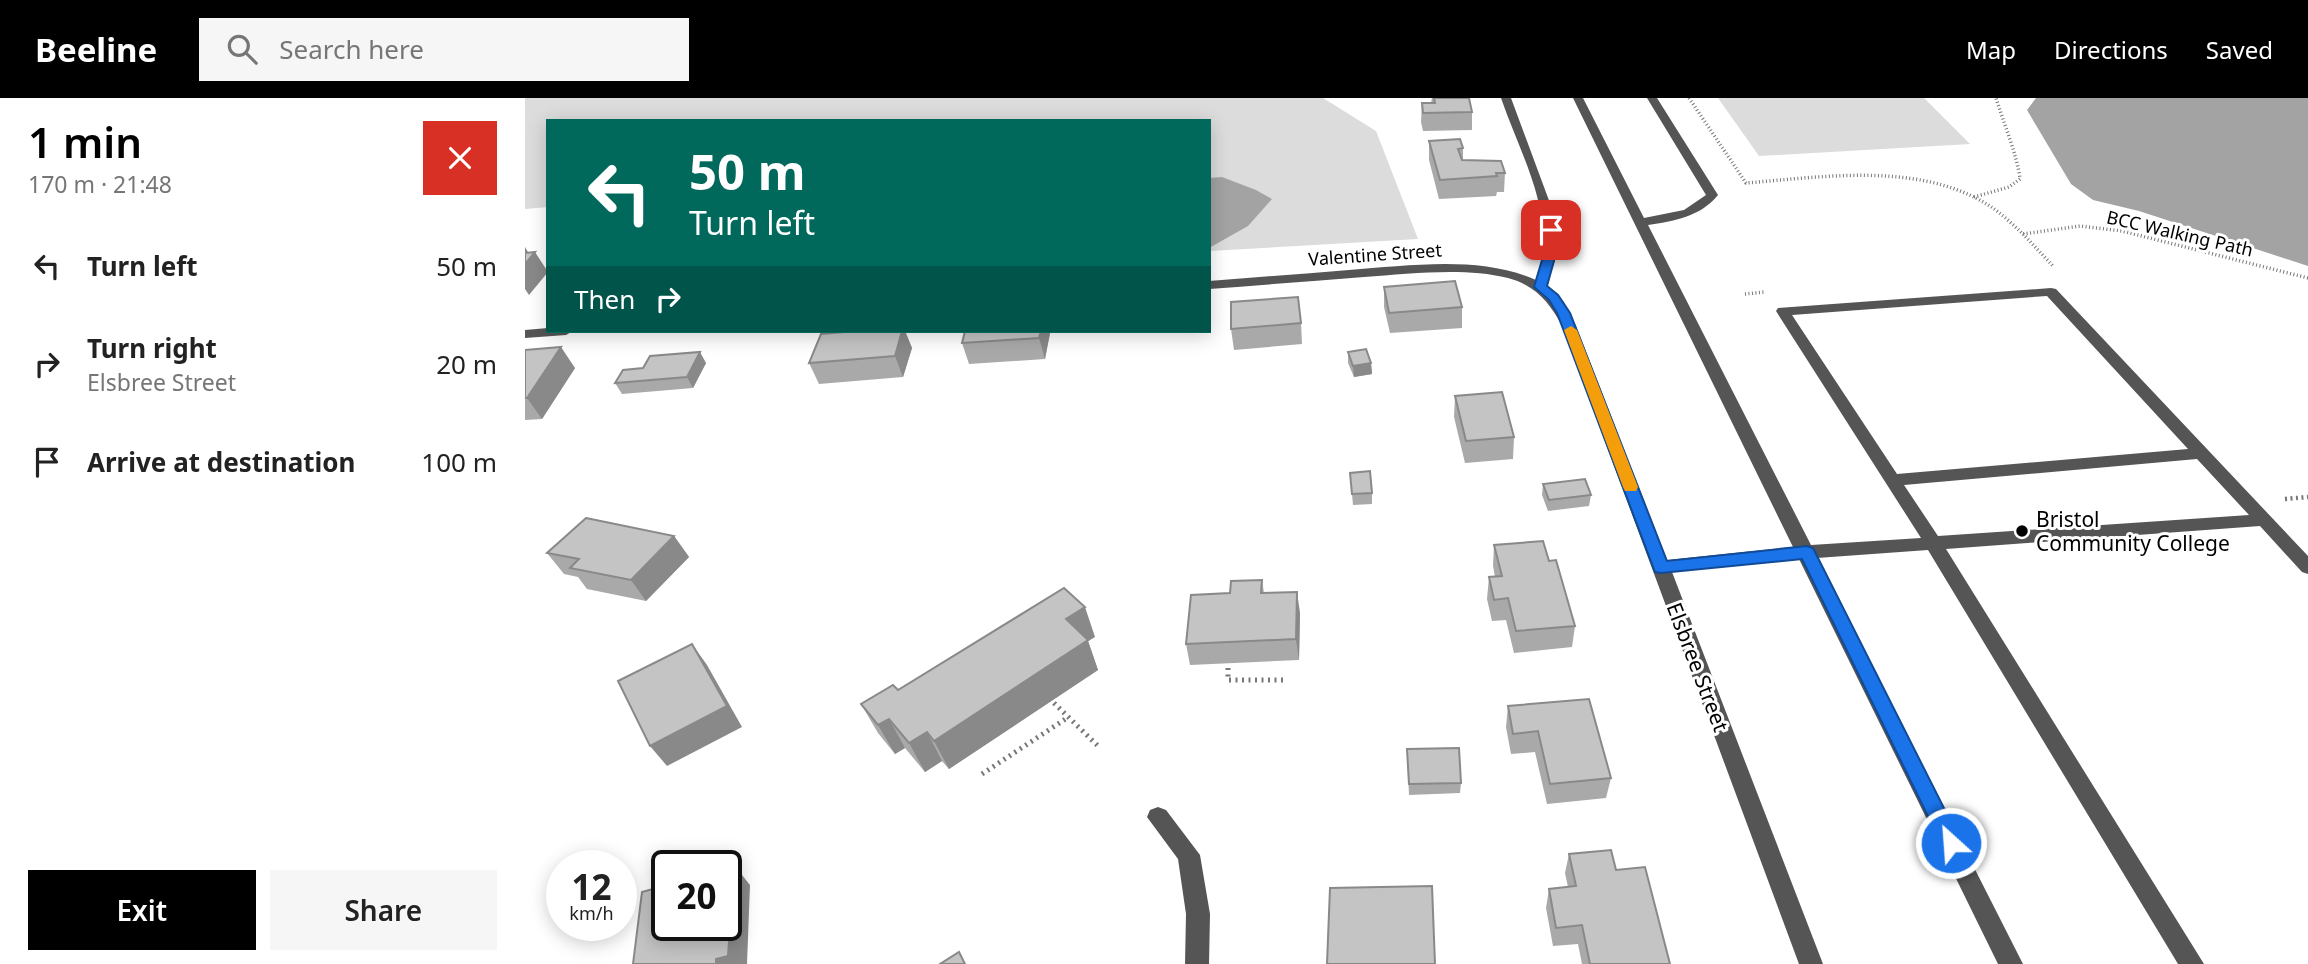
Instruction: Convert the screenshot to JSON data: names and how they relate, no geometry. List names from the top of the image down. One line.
{"streets":{"street":["Valentine Street","Elsbree Street"],"path":["BCC Walking Path"]},"crossings":[["Valentine Street","Elsbree Street"]],"places":["Bristol Community College"],"page":{"header":"Beeline","search":"Search here","nav":["Map","Directions","Saved"],"heading":["1 min","170 m · 21:48"],"turn":["50 m","Turn left"],"list":[{"name":"Turn left","value":"50 m"},{"name":"Turn right","note":"Elsbree Street","value":"20 m"},{"name":"Arrive at destination","value":"100 m"}],"then":"Then","speed":"12 km/h","limit":"20","buttons":["Exit","Share"]}}
